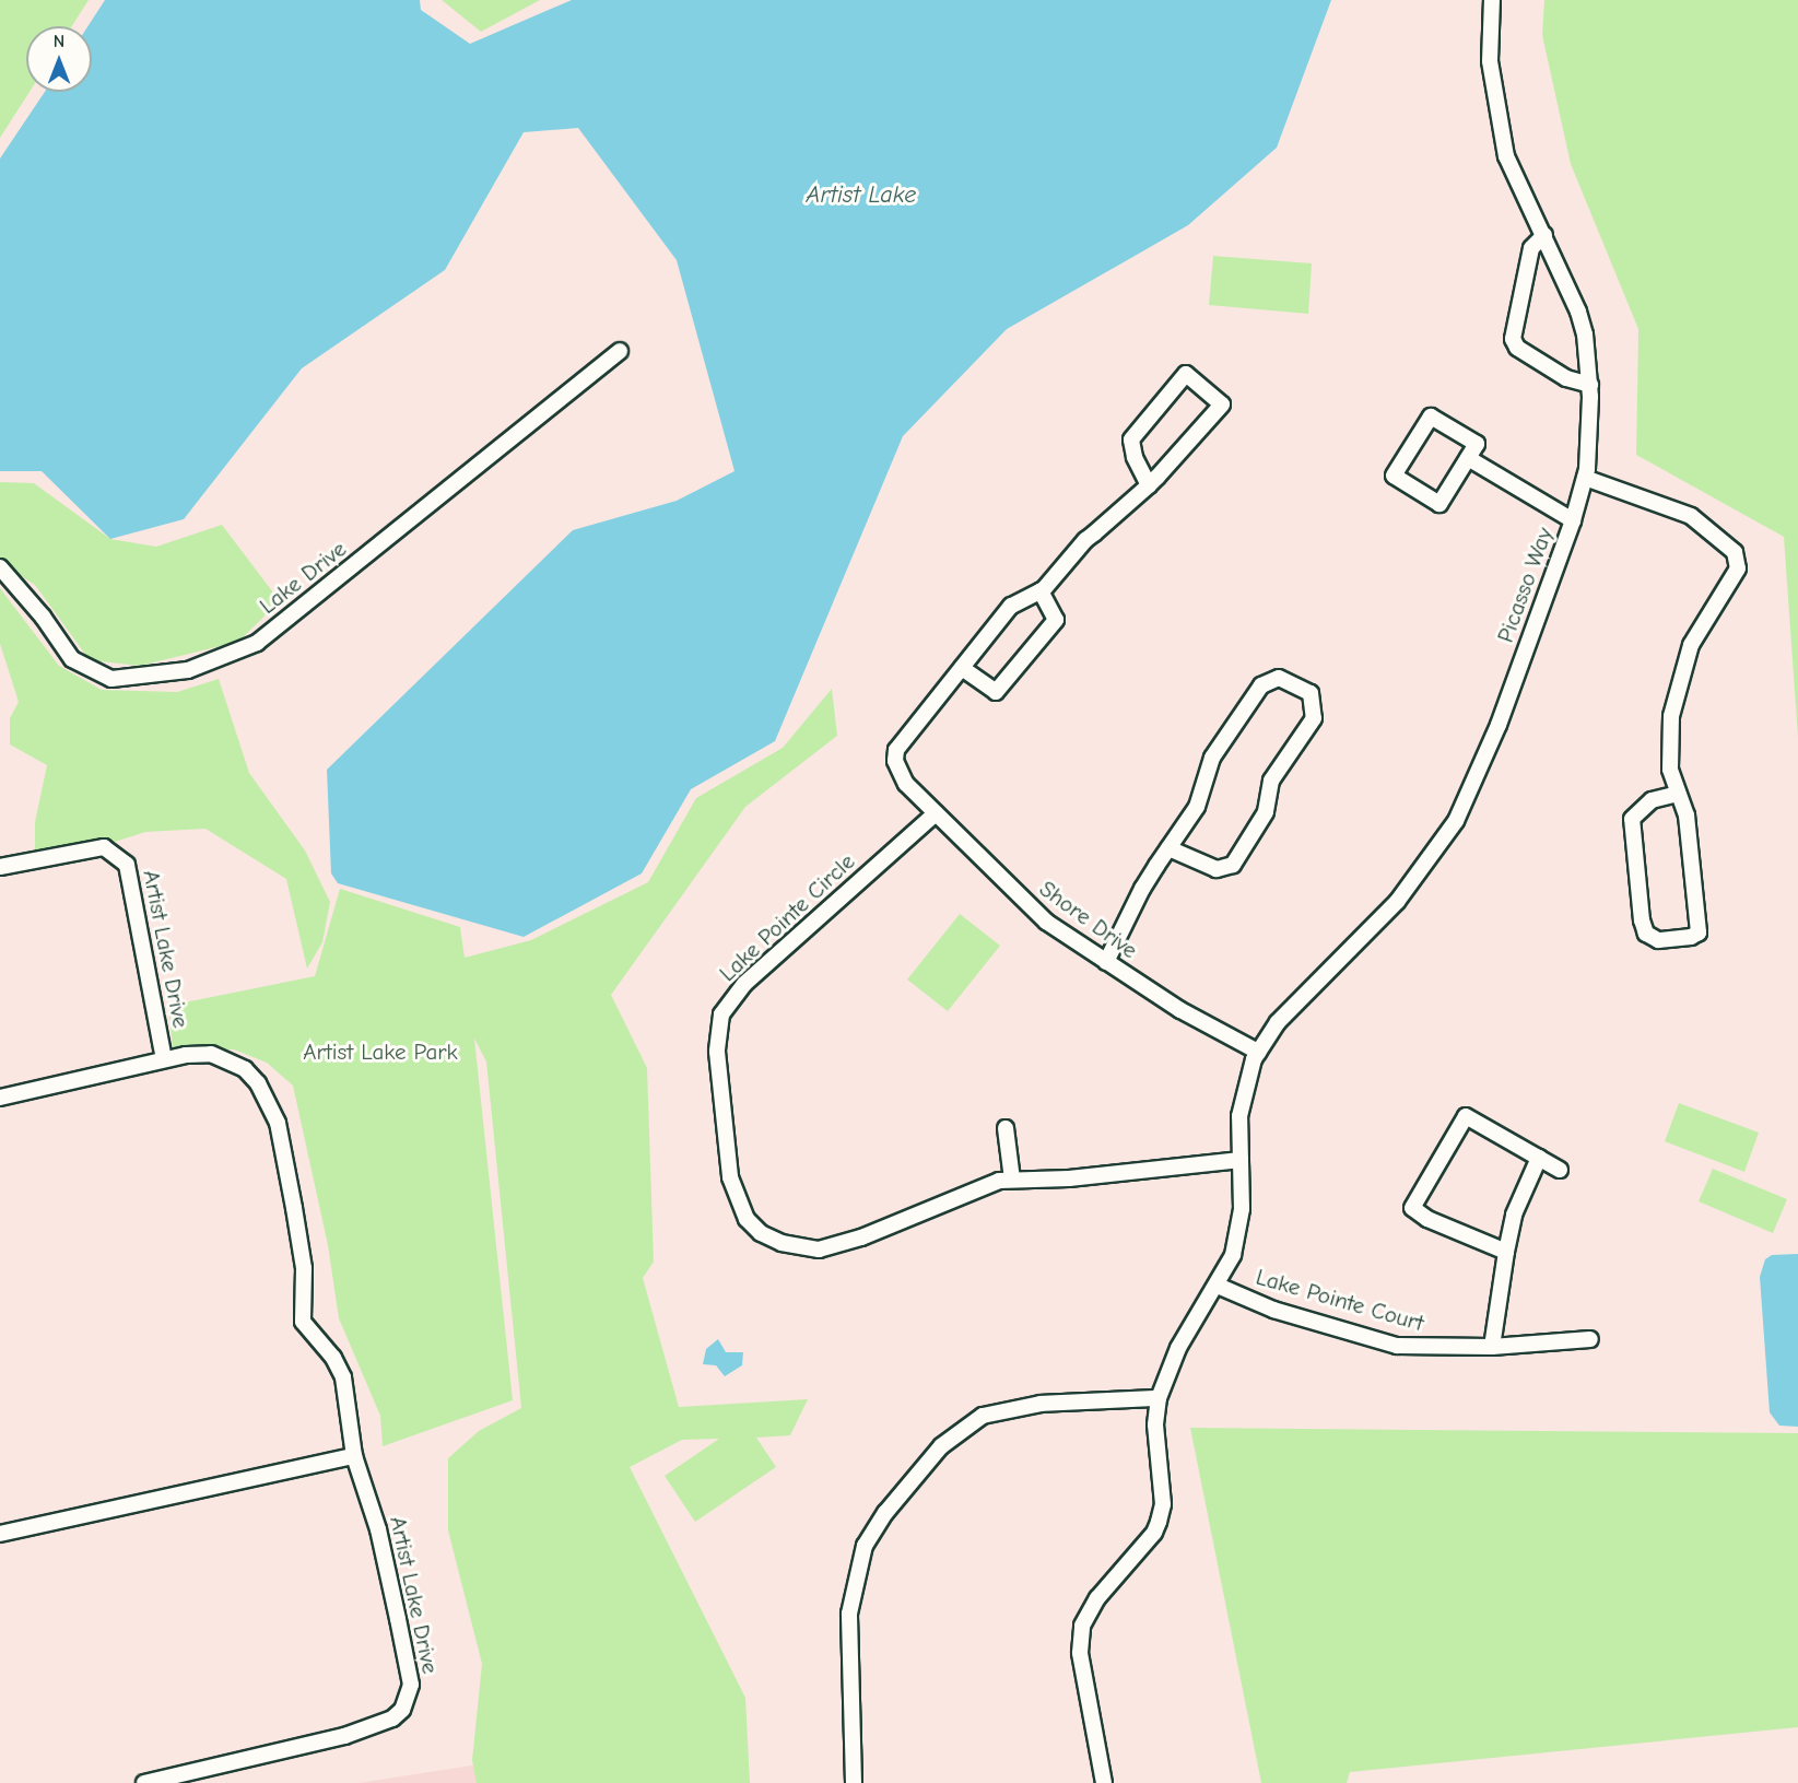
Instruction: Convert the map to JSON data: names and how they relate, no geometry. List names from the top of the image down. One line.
{"streets":{"street":["Lake Drive","Picasso Way","Lake Pointe Circle","Shore Drive","Artist Lake Drive","Lake Pointe Court"]},"crossings":[["Picasso Way","Lake Pointe Circle"],["Picasso Way","Shore Drive"],["Picasso Way","Lake Pointe Court"],["Lake Pointe Circle","Shore Drive"]],"water":["Artist Lake"],"parks":["Artist Lake Park"],"north":"top"}
